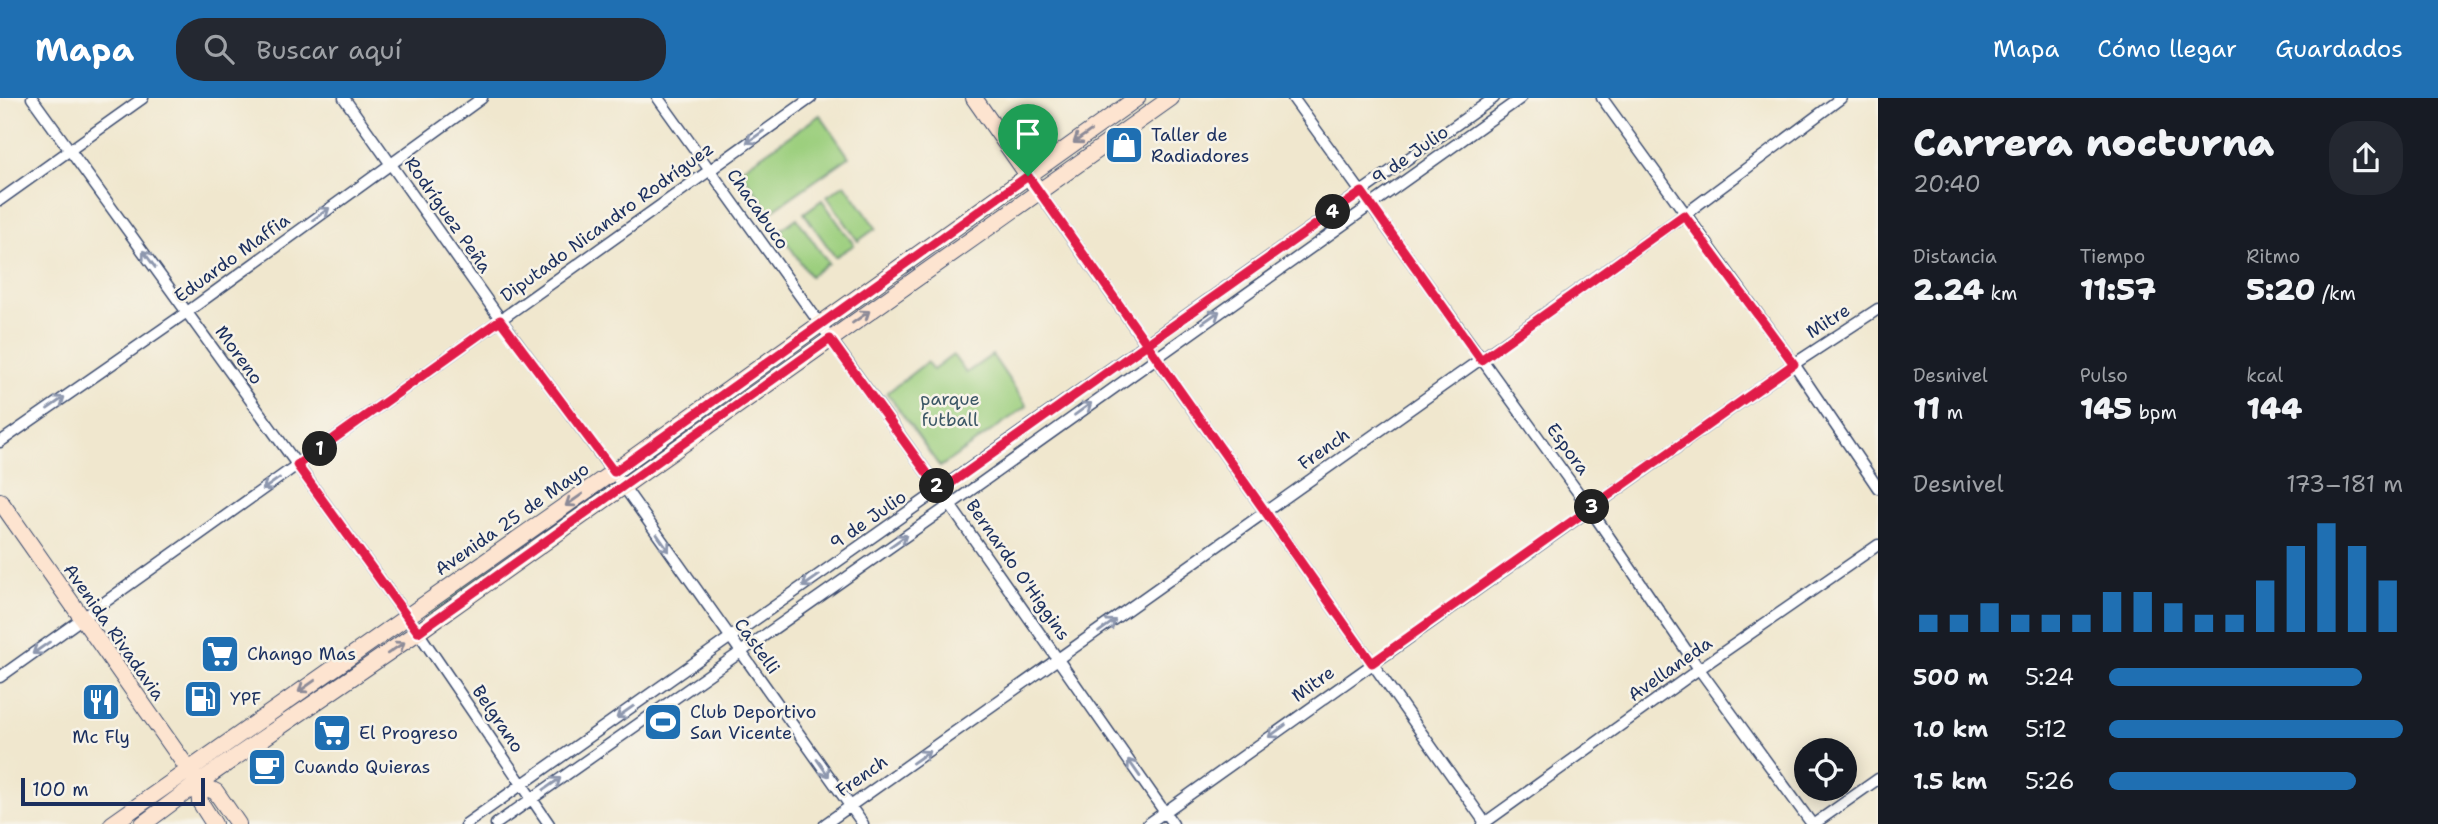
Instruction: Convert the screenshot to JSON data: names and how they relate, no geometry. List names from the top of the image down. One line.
{"streets":{"main road":["Avenida 25 de Mayo","Avenida Rivadavia"],"street":["9 de Julio","Chacabuco","Rodríguez Peña","Diputado Nicandro Rodríguez","Eduardo Maffia","Mitre","Moreno","French","Espora","Bernardo O'Higgins","Castelli","Avellaneda","Belgrano"]},"crossings":[["9 de Julio","Espora"],["9 de Julio","Bernardo O'Higgins"],["9 de Julio","Castelli"],["9 de Julio","Belgrano"],["Chacabuco","Diputado Nicandro Rodríguez"],["Chacabuco","Avenida 25 de Mayo"],["Chacabuco","Bernardo O'Higgins"],["Rodríguez Peña","Diputado Nicandro Rodríguez"],["Rodríguez Peña","Eduardo Maffia"],["Rodríguez Peña","Avenida 25 de Mayo"],["Rodríguez Peña","Castelli"],["Diputado Nicandro Rodríguez","Moreno"],["Diputado Nicandro Rodríguez","Avenida Rivadavia"],["Eduardo Maffia","Moreno"],["Mitre","Espora"],["Mitre","Bernardo O'Higgins"],["Moreno","Avenida 25 de Mayo"],["Moreno","Belgrano"],["French","Espora"],["French","Bernardo O'Higgins"],["French","Castelli"],["Espora","Avellaneda"],["Avenida 25 de Mayo","Avenida Rivadavia"]],"one_way":["Diputado Nicandro Rodríguez","Eduardo Maffia","French","Castelli"],"parks":["parque futball"],"places":{"shop":["Taller de Radiadores"],"supermarket":["Chango Mas","El Progreso"],"fuel station":["YPF"],"restaurant":["Mc Fly"],"sports":["Club Deportivo San Vicente"],"cafe":["Cuando Quieras"]},"scale_bar":"100 m","page":{"header":"Mapa","search":"Buscar aquí","nav":["Mapa","Cómo llegar","Guardados"],"heading":["Carrera nocturna","20:40"],"pins":["4","1","2","3"],"stats":[["Distancia","2.24 km"],["Tiempo","11:57"],["Ritmo","5:20 /km"],["Desnivel","11 m"],["Pulso","145 bpm"],["kcal","144"]],"chart":["Desnivel","173–181 m"],"list":[{"name":"500 m","note":"5:24"},{"name":"1.0 km","note":"5:12"},{"name":"1.5 km","note":"5:26"}],"scale":"100 m"}}
